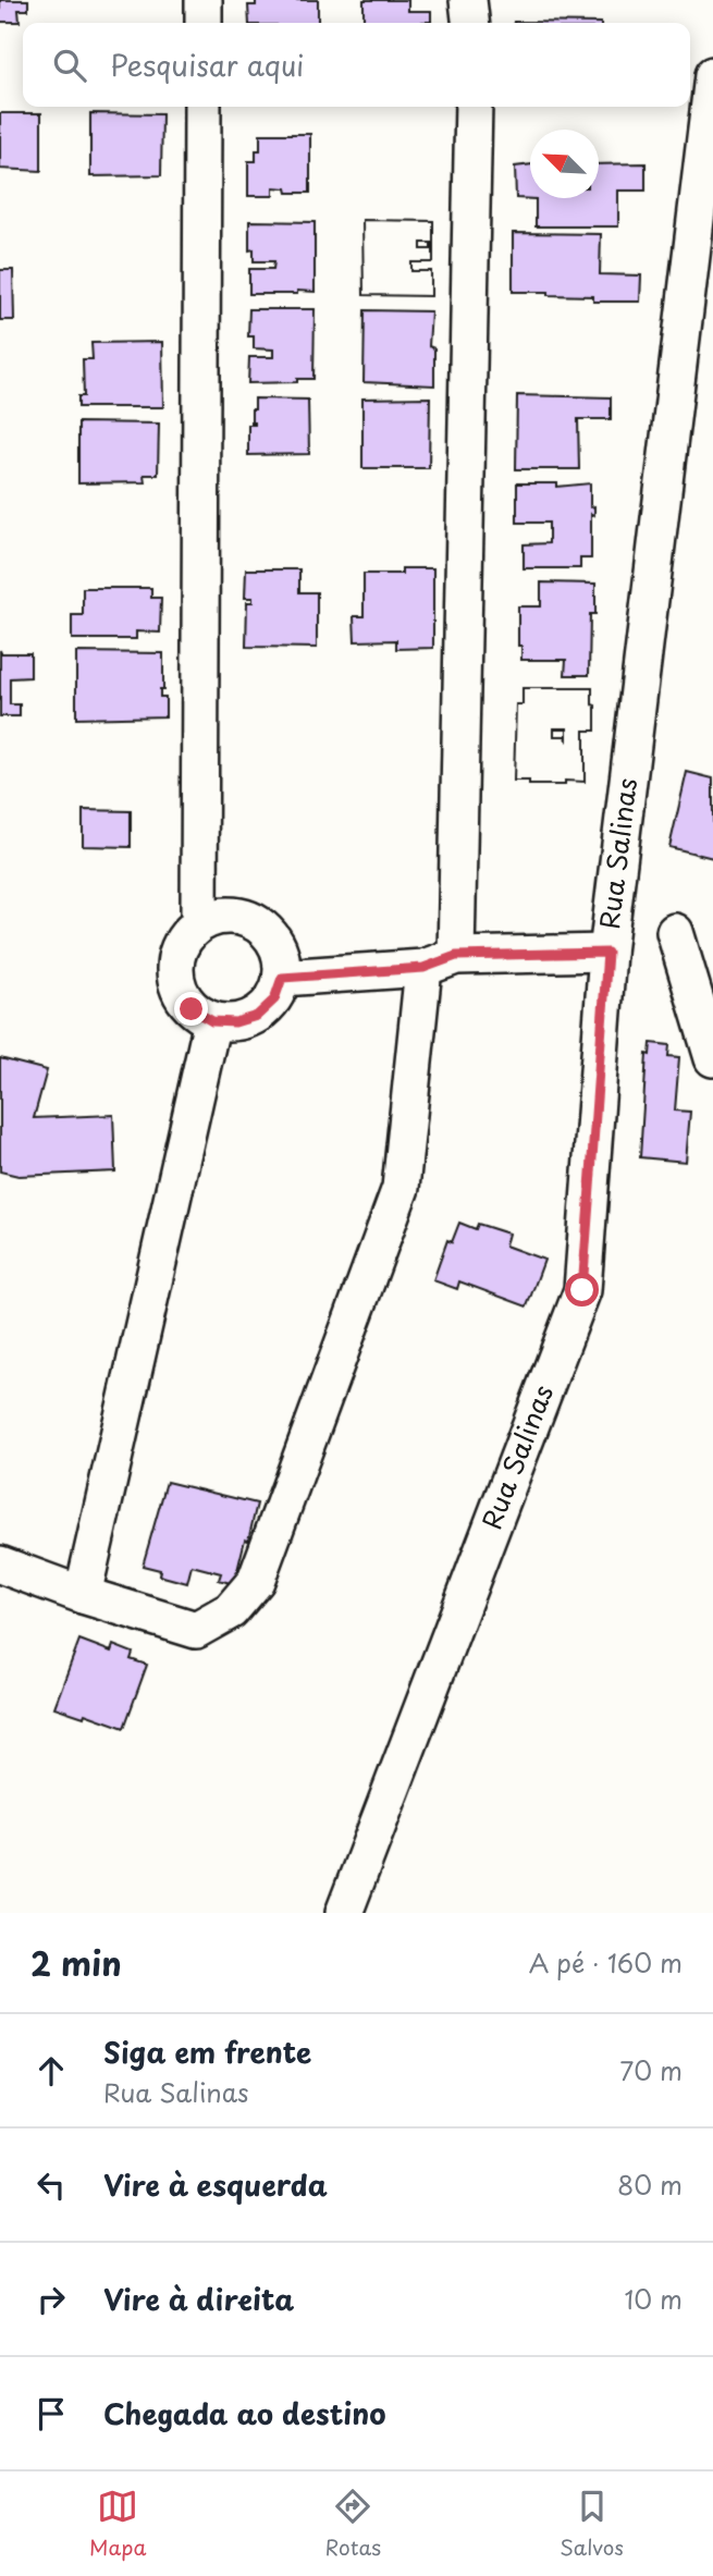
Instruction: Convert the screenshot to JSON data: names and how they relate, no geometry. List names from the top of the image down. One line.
{"streets":{"street":["Rua Salinas"]},"north":"top left","page":{"search":"Pesquisar aqui","heading":["2 min","A pé · 160 m"],"list":[["Siga em frente","Rua Salinas","70 m"],["Vire à esquerda","80 m"],["Vire à direita","10 m"],"Chegada ao destino"],"nav":["Mapa","Rotas","Salvos"]}}
